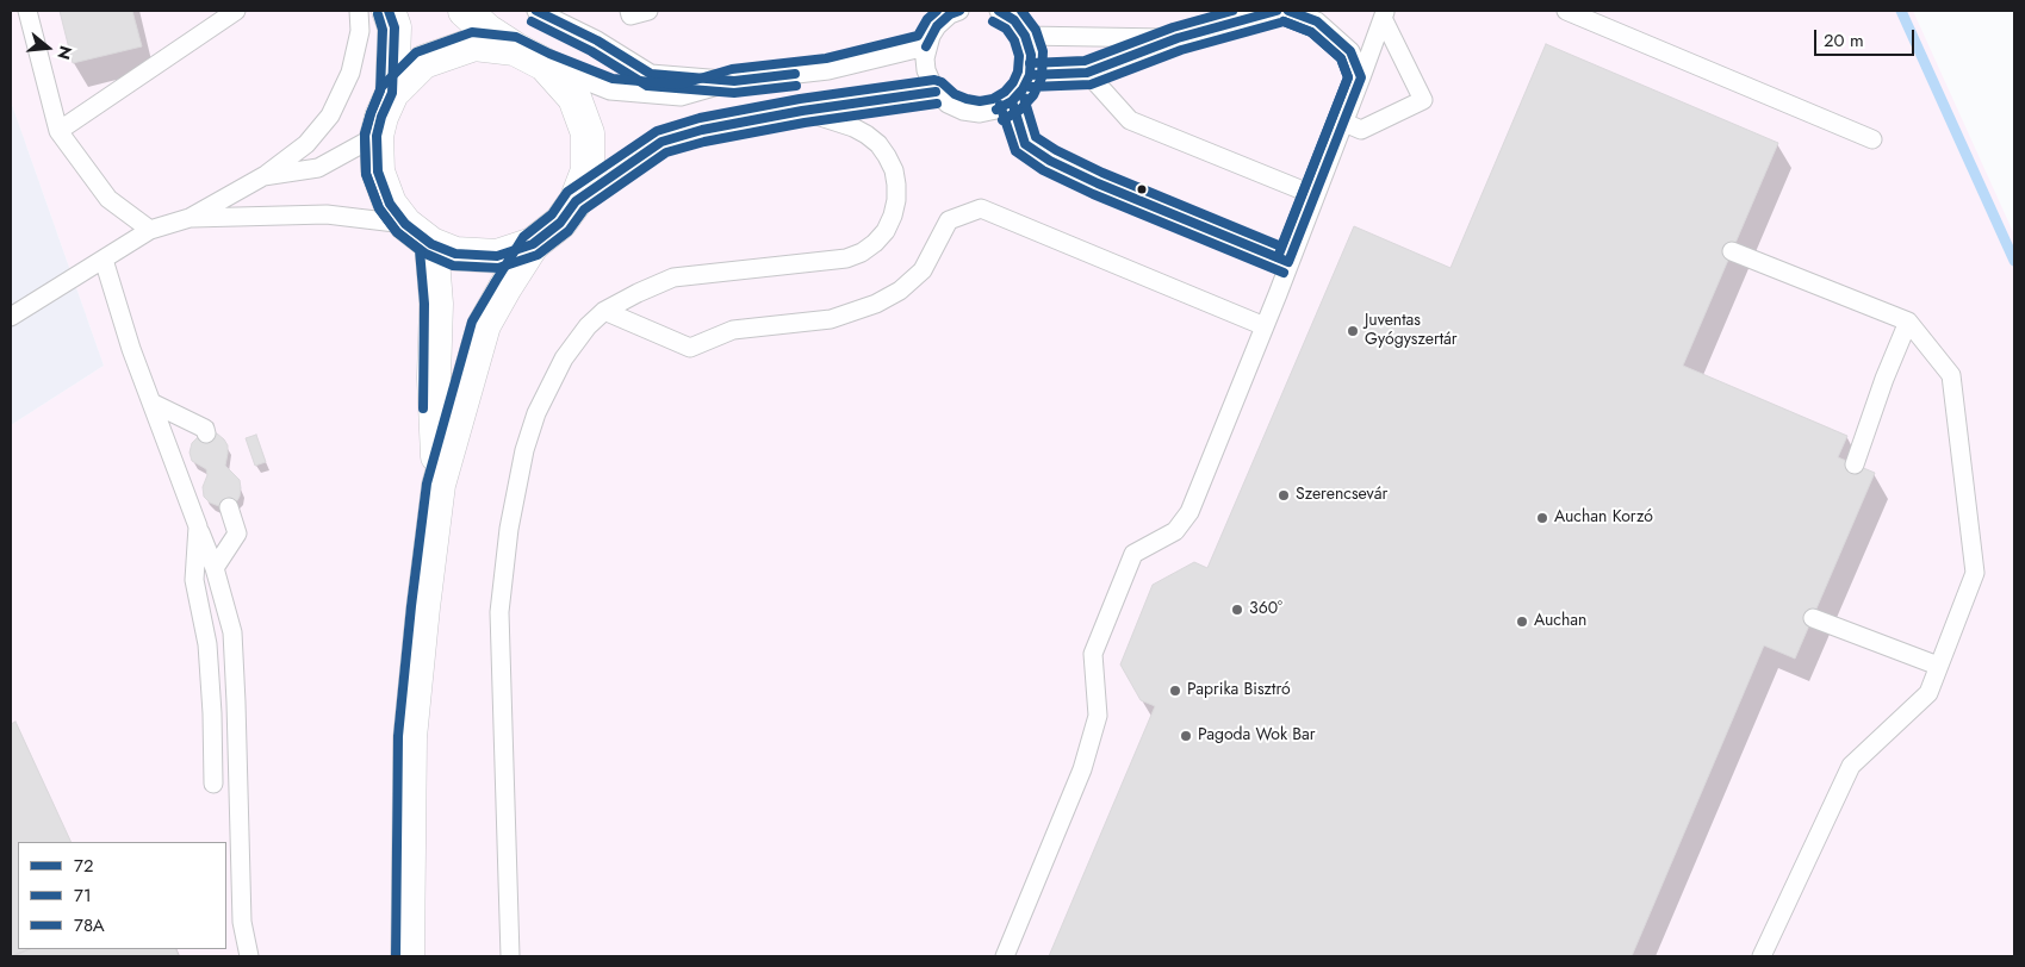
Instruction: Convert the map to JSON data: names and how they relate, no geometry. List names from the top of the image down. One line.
{"places":["Juventas Gyógyszertár","Szerencsevár","Auchan Korzó","360°","Auchan","Paprika Bisztró","Pagoda Wok Bar"],"lines":["transit line 72","transit line 71","transit line 78A"],"legend":["72","71","78A"],"scale_bar":"20 m","north":"right"}
